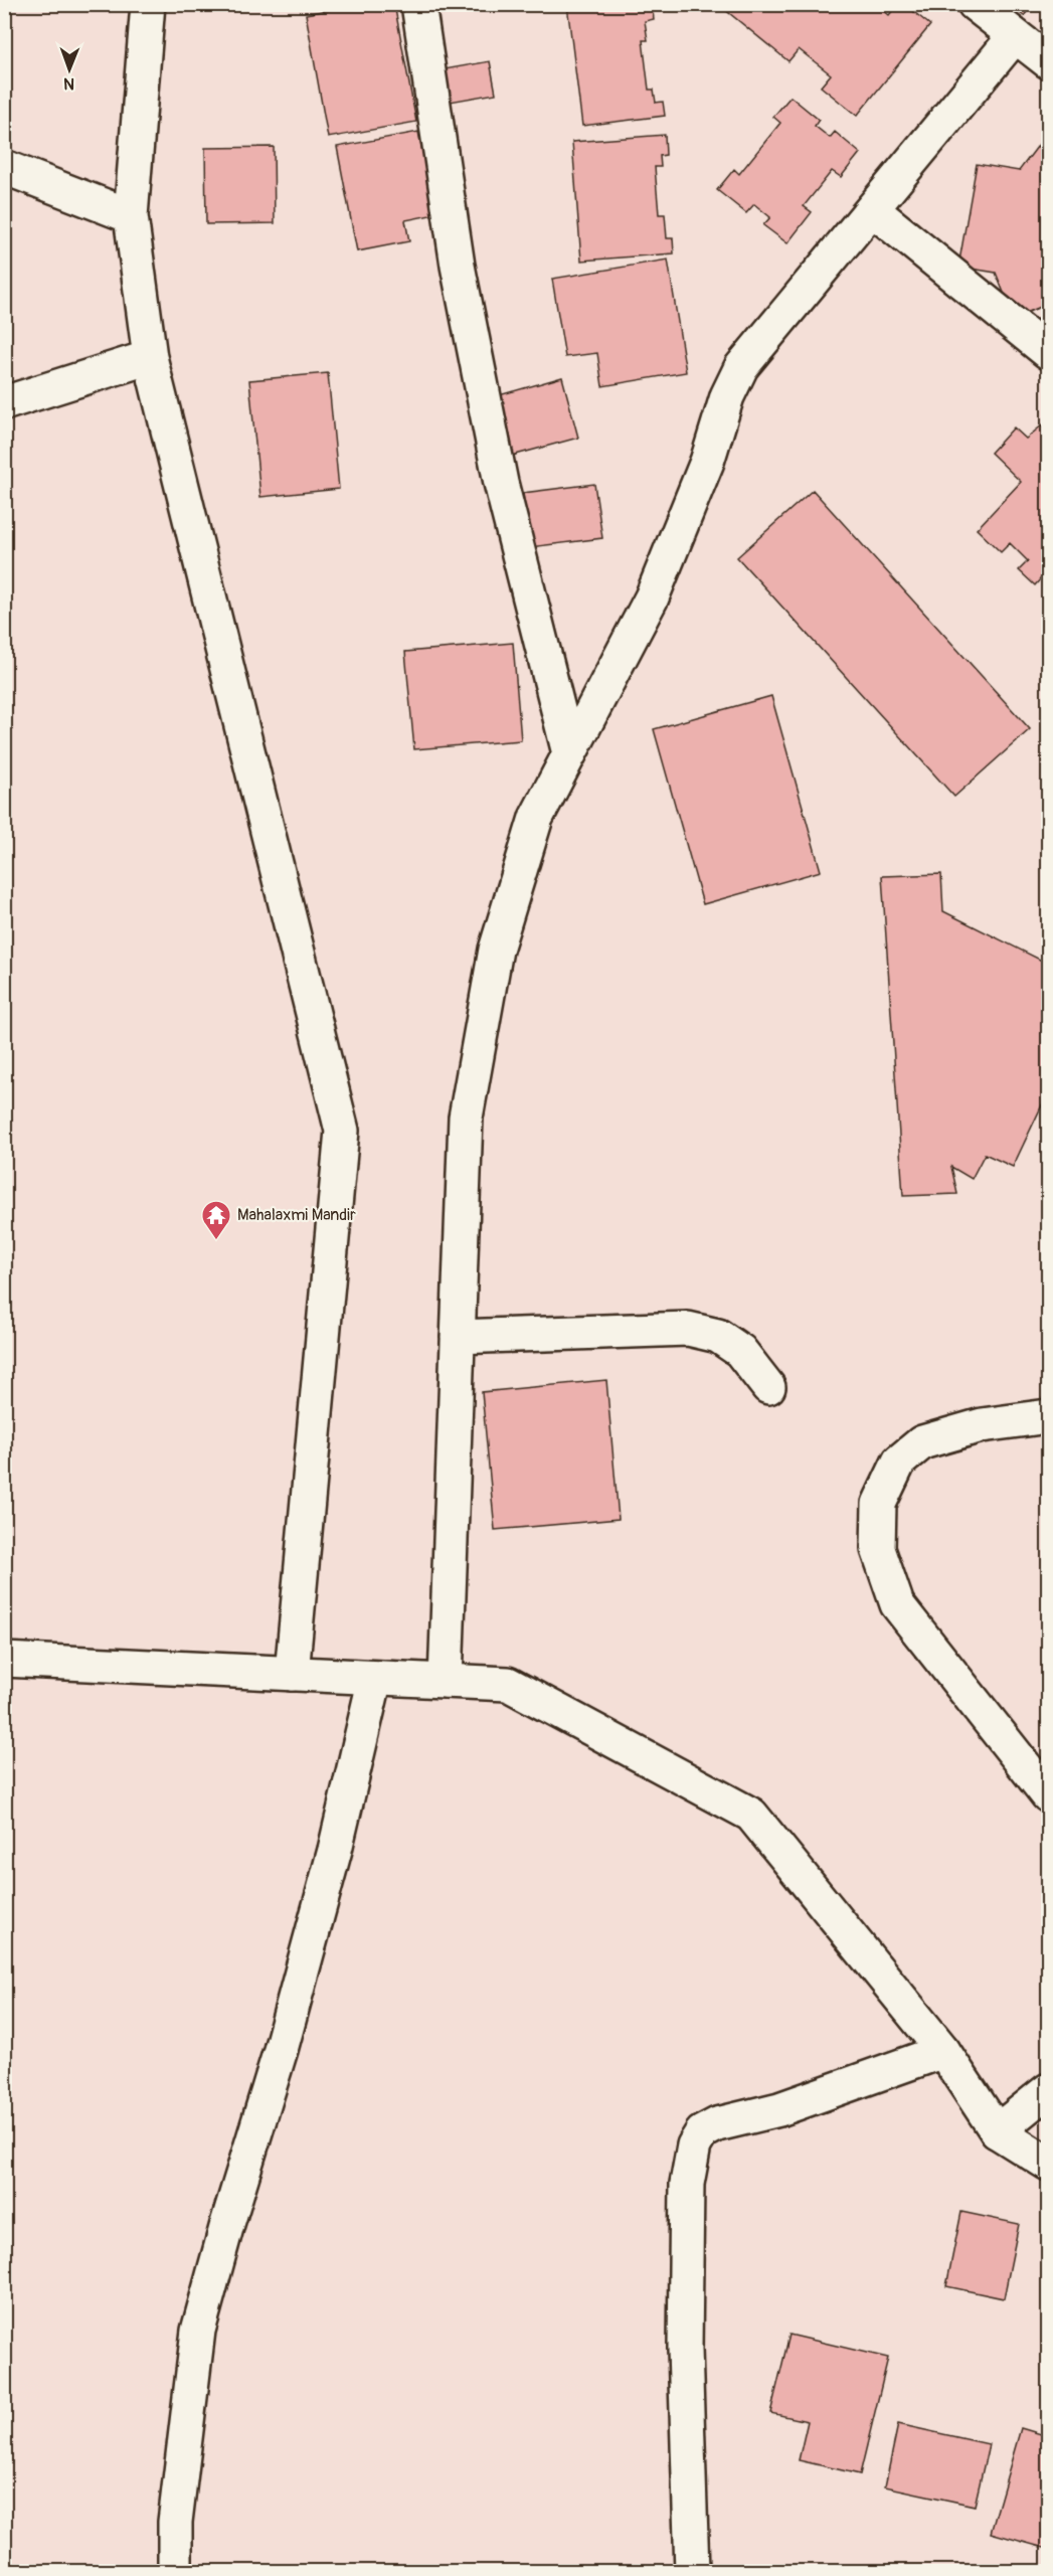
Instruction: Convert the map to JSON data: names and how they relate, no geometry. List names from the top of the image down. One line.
{"places":{"temple":["Mahalaxmi Mandir"]},"north":"bottom"}
